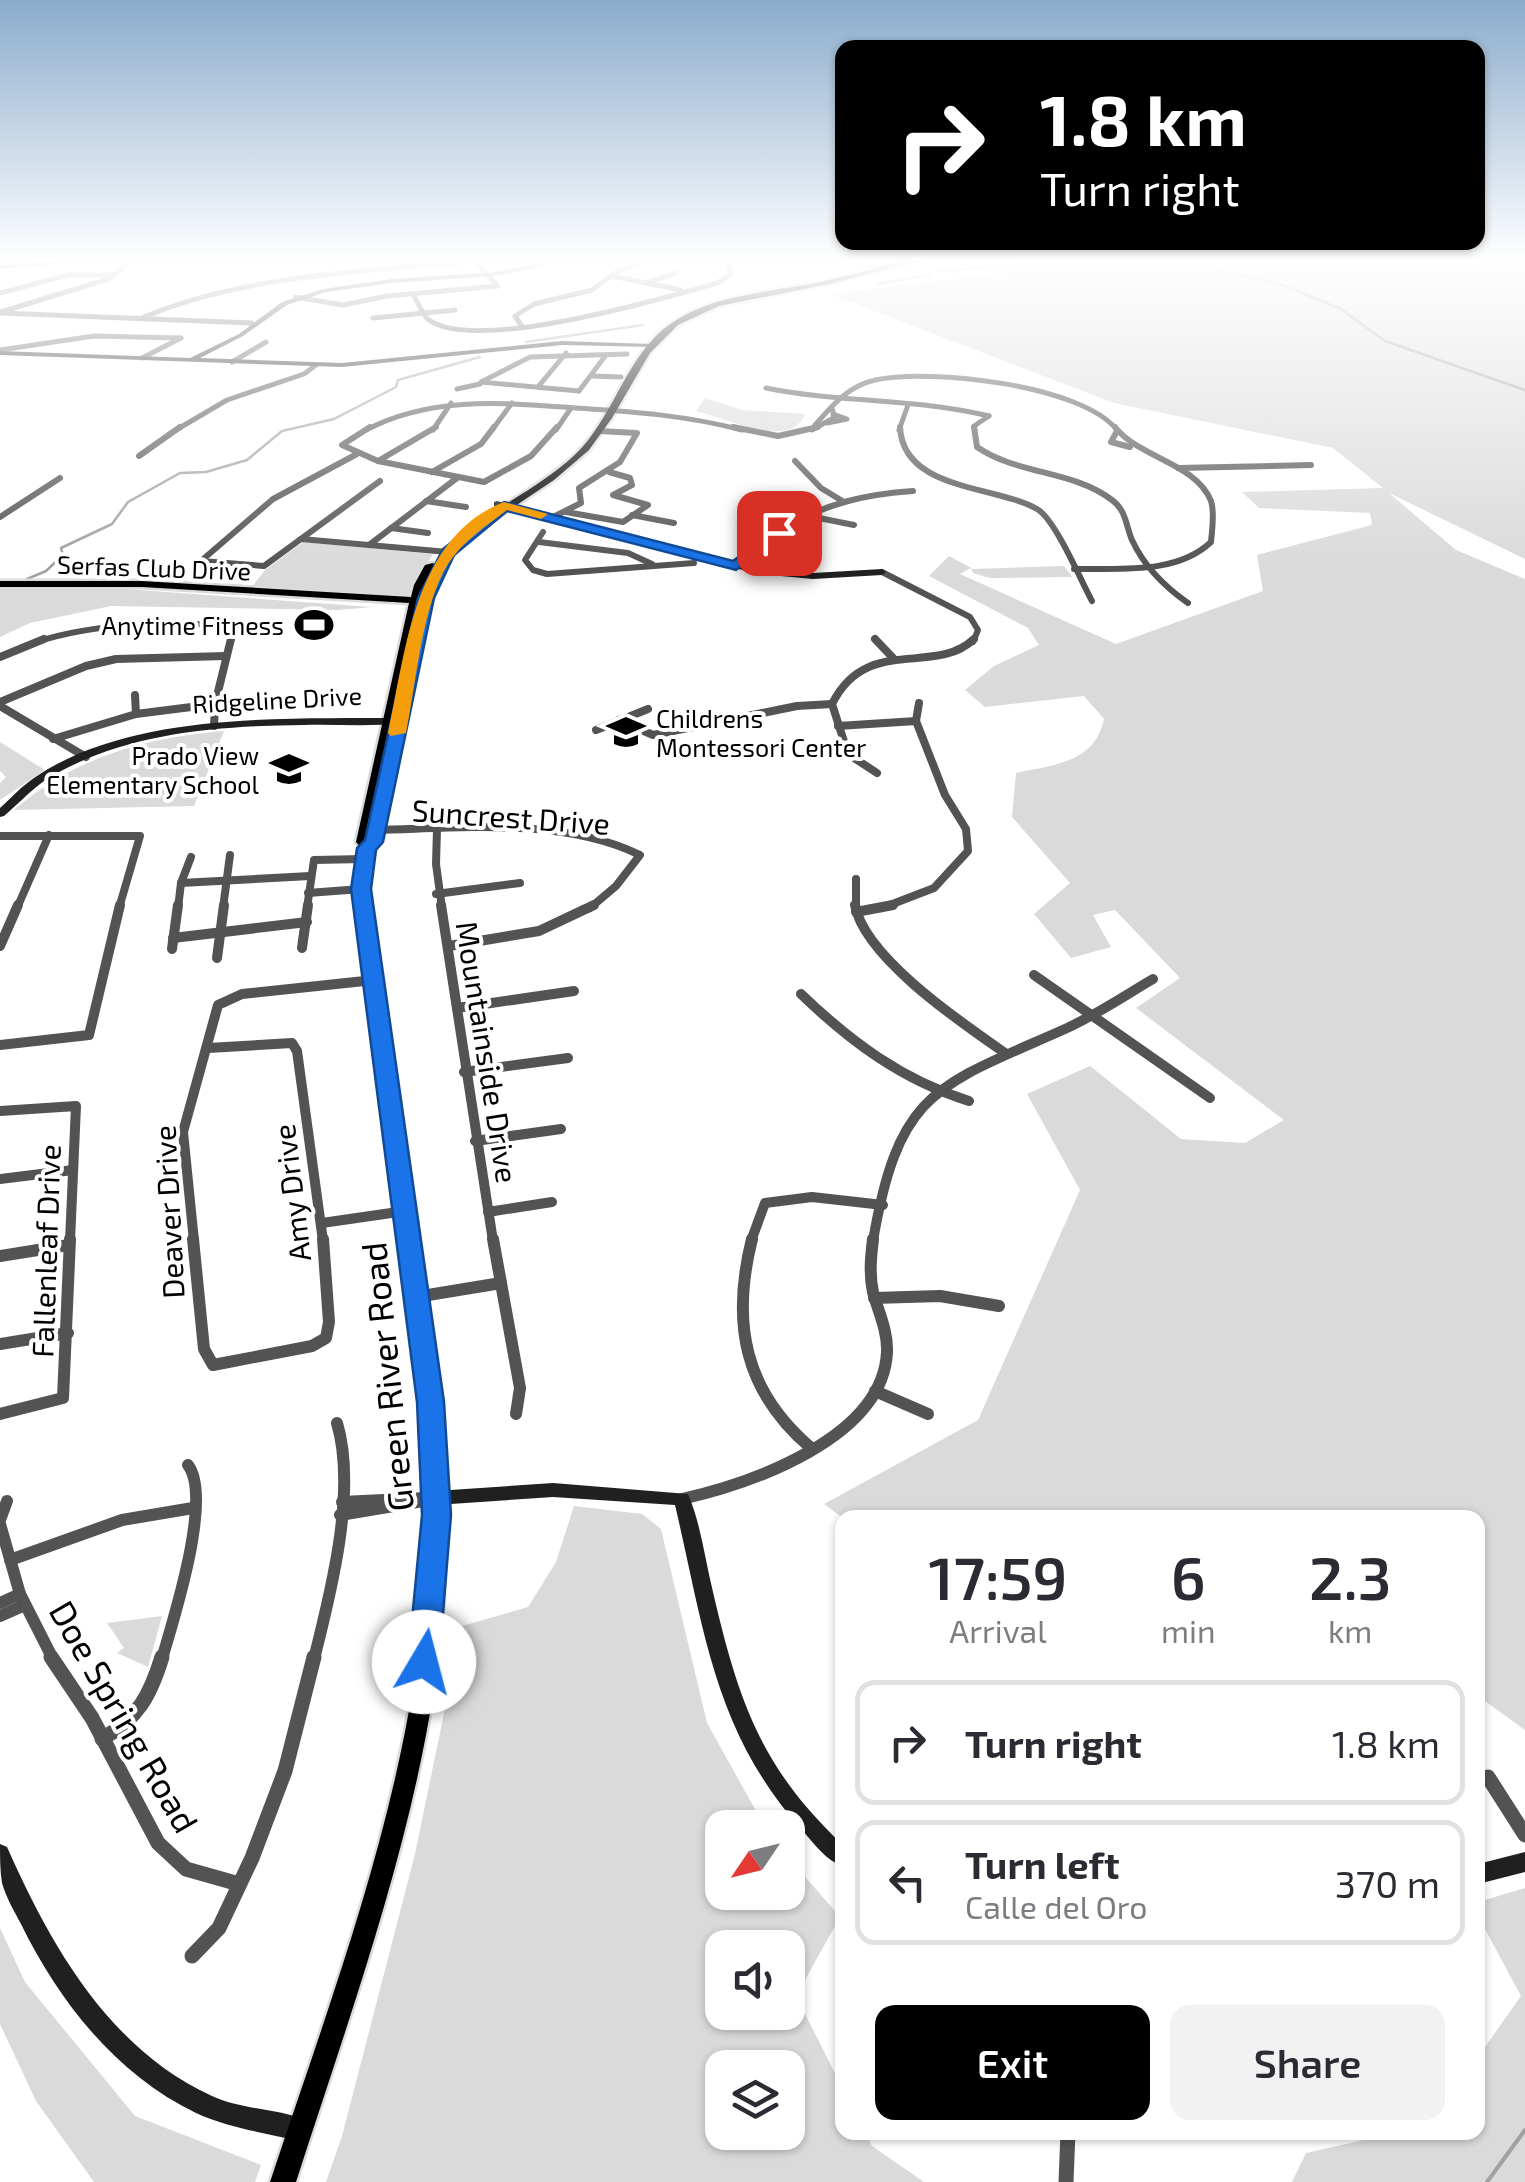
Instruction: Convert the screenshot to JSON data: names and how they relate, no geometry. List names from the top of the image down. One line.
{"streets":{"main road":["Serfas Club Drive","Ridgeline Drive","Green River Road"],"street":["Suncrest Drive","Mountainside Drive","Amy Drive","Deaver Drive","Fallenleaf Drive","Doe Spring Road"]},"crossings":[["Serfas Club Drive","Green River Road"],["Ridgeline Drive","Green River Road"],["Suncrest Drive","Mountainside Drive"],["Suncrest Drive","Green River Road"],["Amy Drive","Deaver Drive"],["Deaver Drive","Green River Road"]],"places":{"sports":["Anytime Fitness"],"school or university":["Childrens Montessori Center","Prado View Elementary School"]},"north":"bottom left","page":{"turn":["1.8 km","Turn right"],"eta":["17:59","Arrival","6","min","2.3","km"],"list":[{"name":"Turn right","value":"1.8 km"},{"name":"Turn left","note":"Calle del Oro","value":"370 m"}],"buttons":["Exit","Share"]}}
